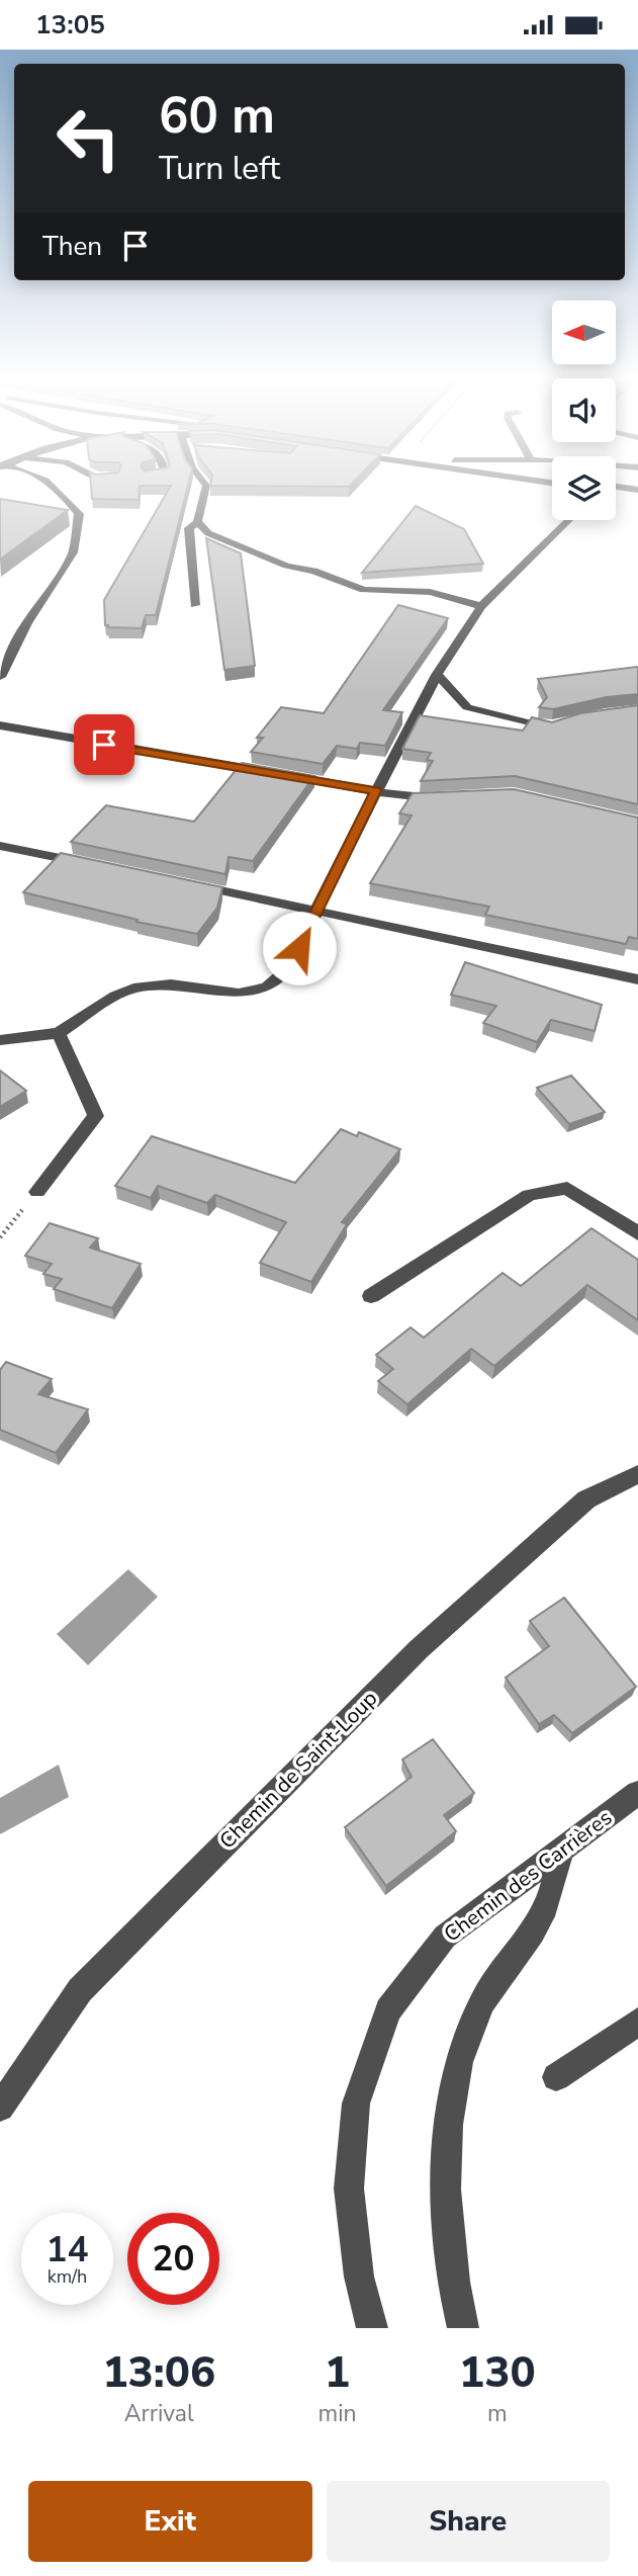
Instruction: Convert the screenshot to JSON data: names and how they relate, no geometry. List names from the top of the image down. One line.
{"streets":{"street":["Chemin de Saint-Loup","Chemin des Carrières"]},"north":"left","page":{"status":"13:05","turn":["60 m","Turn left"],"then":"Then","speed":"14 km/h","limit":"20","eta":["13:06","Arrival","1","min","130","m"],"buttons":["Exit","Share"]}}
